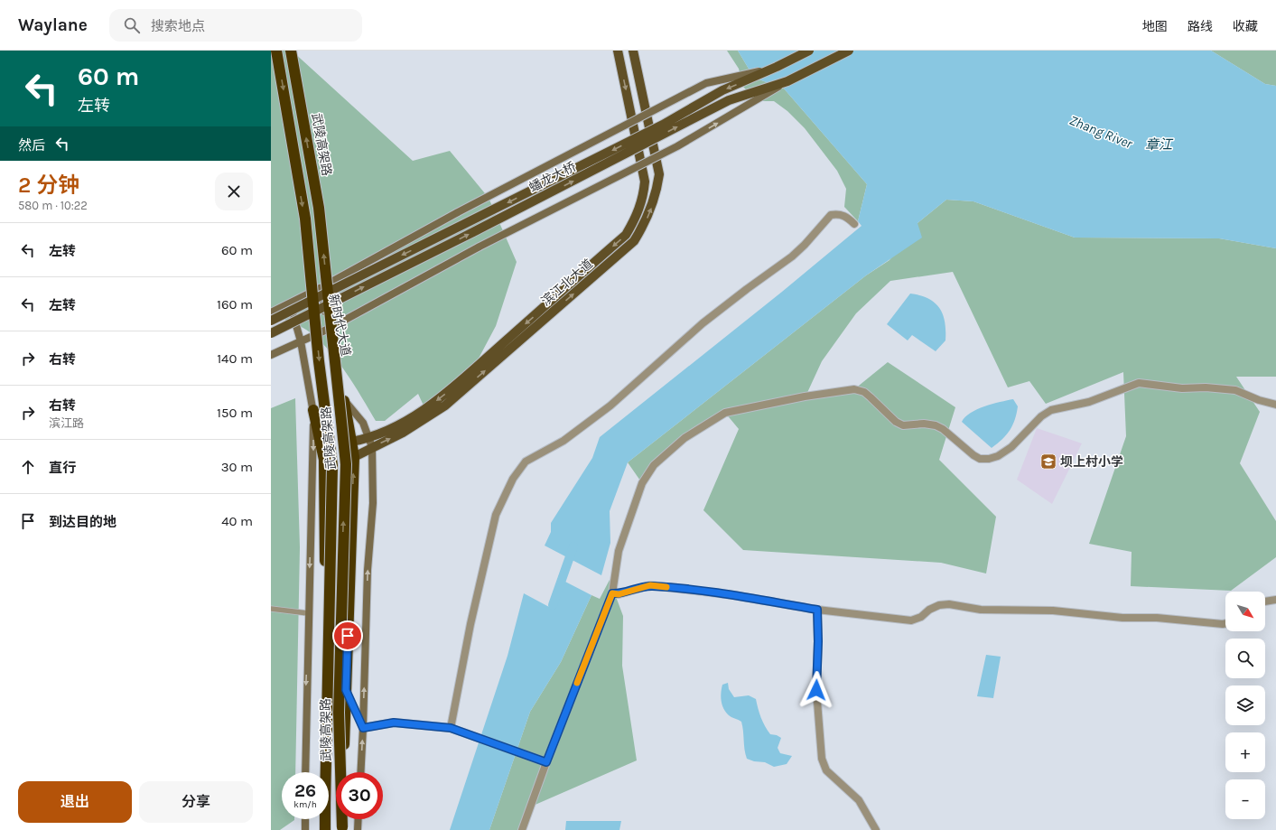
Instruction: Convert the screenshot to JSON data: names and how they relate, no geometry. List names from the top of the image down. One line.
{"streets":{"highway":["武陵高架路"],"main road":["蟠龙大桥","滨江北大道"],"street":["新时代大道"]},"water":["Zhang River","章江"],"places":{"school or university":["坝上村小学"]},"north":"bottom right","page":{"header":"Waylane","search":"搜索地点","nav":["地图","路线","收藏"],"turn":["60 m","左转"],"then":"然后","heading":["2 分钟","580 m · 10:22"],"list":[{"name":"左转","value":"60 m"},{"name":"左转","value":"160 m"},{"name":"右转","value":"140 m"},{"name":"右转","note":"滨江路","value":"150 m"},{"name":"直行","value":"30 m"},{"name":"到达目的地","value":"40 m"}],"map_buttons":["+","−"],"speed":"26 km/h","limit":"30","buttons":["退出","分享"]}}
